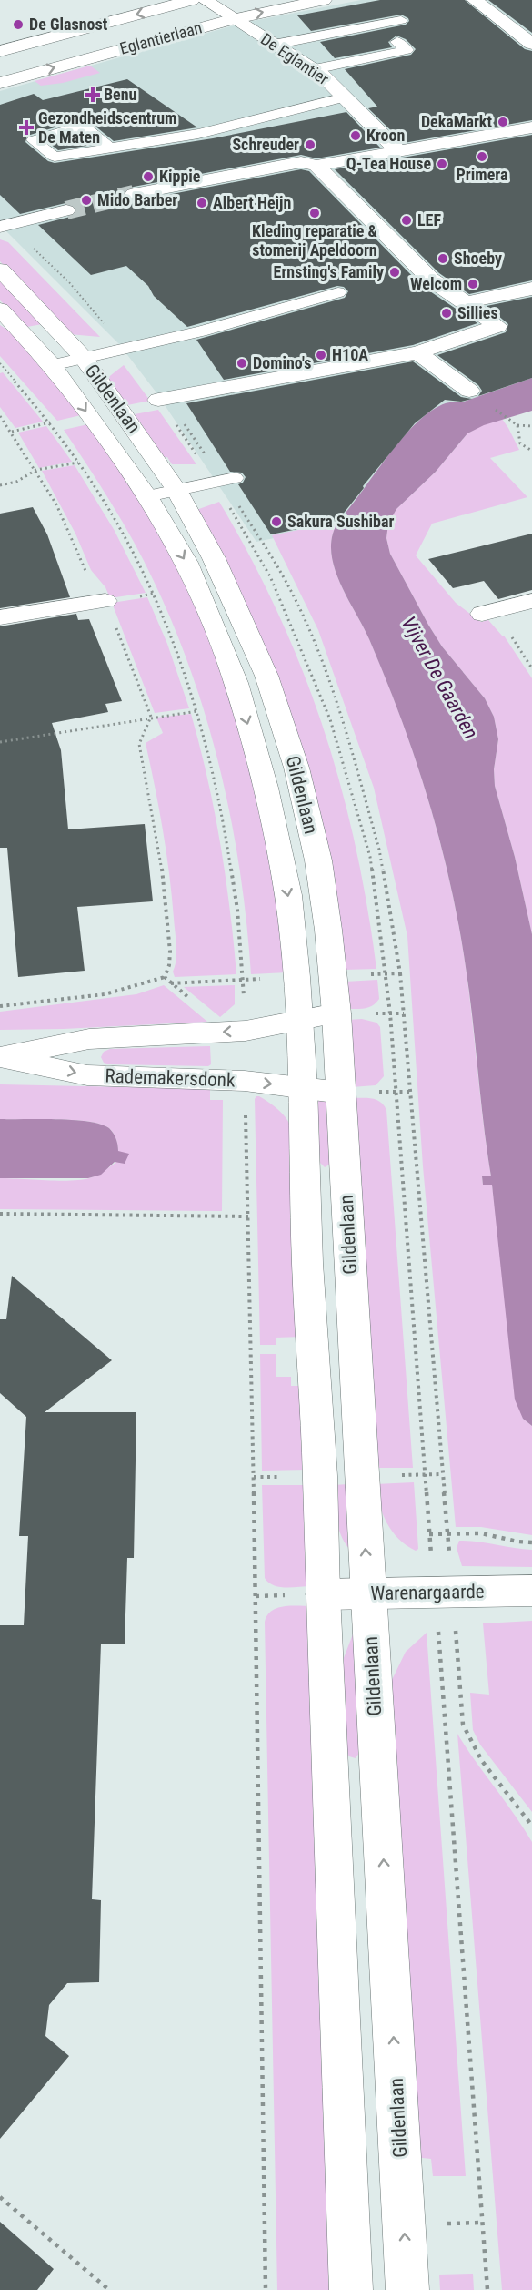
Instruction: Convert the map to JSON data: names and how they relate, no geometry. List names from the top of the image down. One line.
{"streets":{"street":["Eglantierlaan","De Eglantier","Gildenlaan","Rademakersdonk","Warenargaarde"]},"crossings":[["Eglantierlaan","De Eglantier"],["Gildenlaan","Rademakersdonk"],["Gildenlaan","Warenargaarde"]],"water":["Vijver De Gaarden"],"places":{"other":["De Glasnost","DekaMarkt","Kroon","Schreuder","Primera","Q-Tea House","Kippie","Mido Barber","Albert Heijn","Kleding reparatie & stomerij Apeldoorn","LEF","Shoeby","Ernsting's Family","Welcom","Sillies","H10A","Domino's","Sakura Sushibar"],"health":["Benu","Gezondheidscentrum De Maten"]}}
